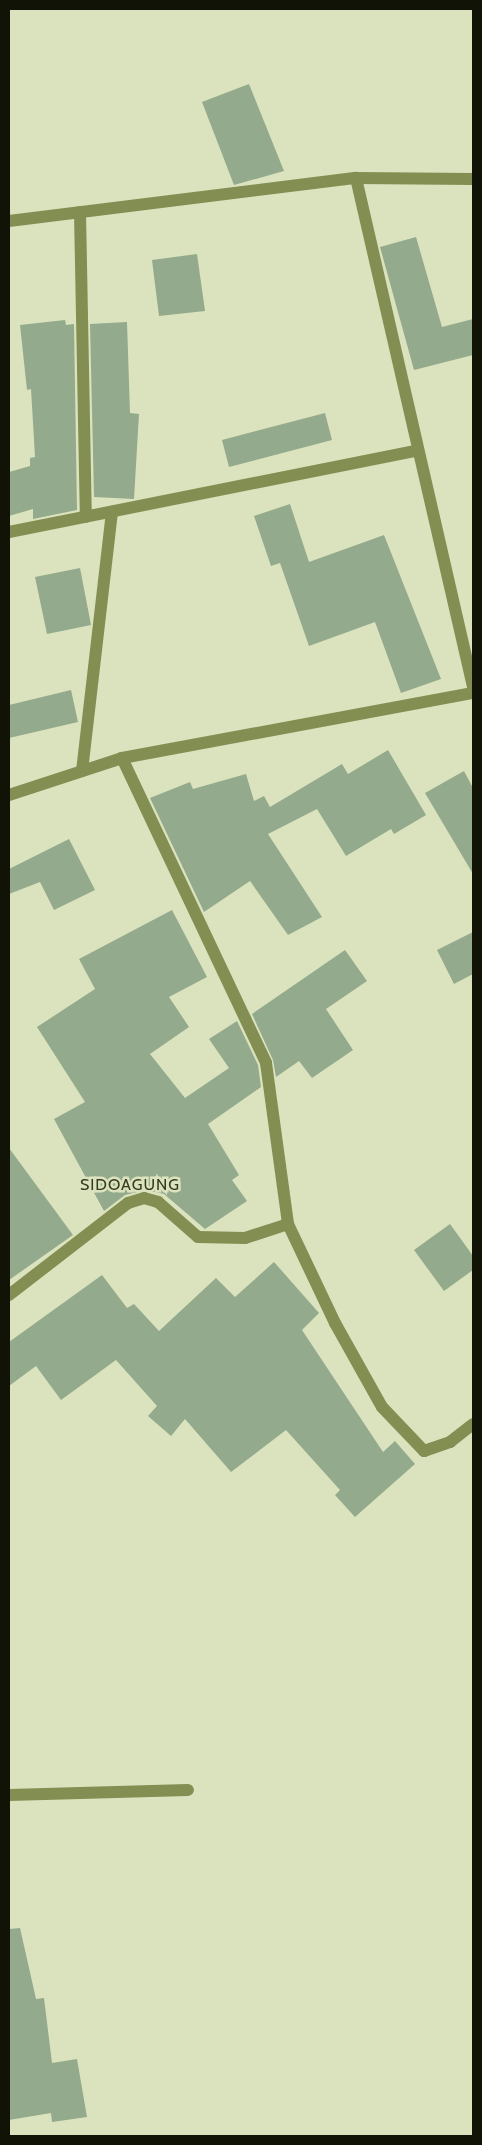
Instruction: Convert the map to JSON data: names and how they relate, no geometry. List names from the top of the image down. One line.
{"districts":["SIDOAGUNG"]}
